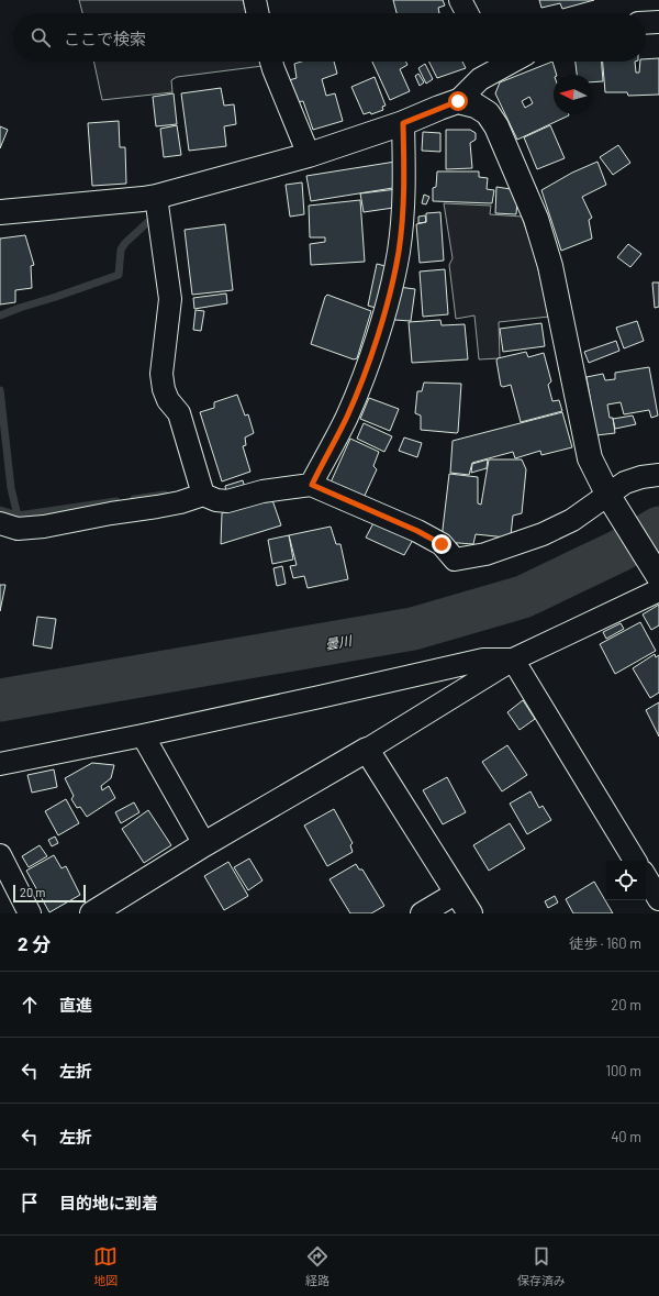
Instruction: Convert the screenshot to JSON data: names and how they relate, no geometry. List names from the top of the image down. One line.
{"water":["曇川"],"scale_bar":"20 m","north":"left","page":{"search":"ここで検索","scale":"20 m","heading":["2 分","徒歩 · 160 m"],"list":[["直進","20 m"],["左折","100 m"],["左折","40 m"],"目的地に到着"],"nav":["地図","経路","保存済み"]}}
